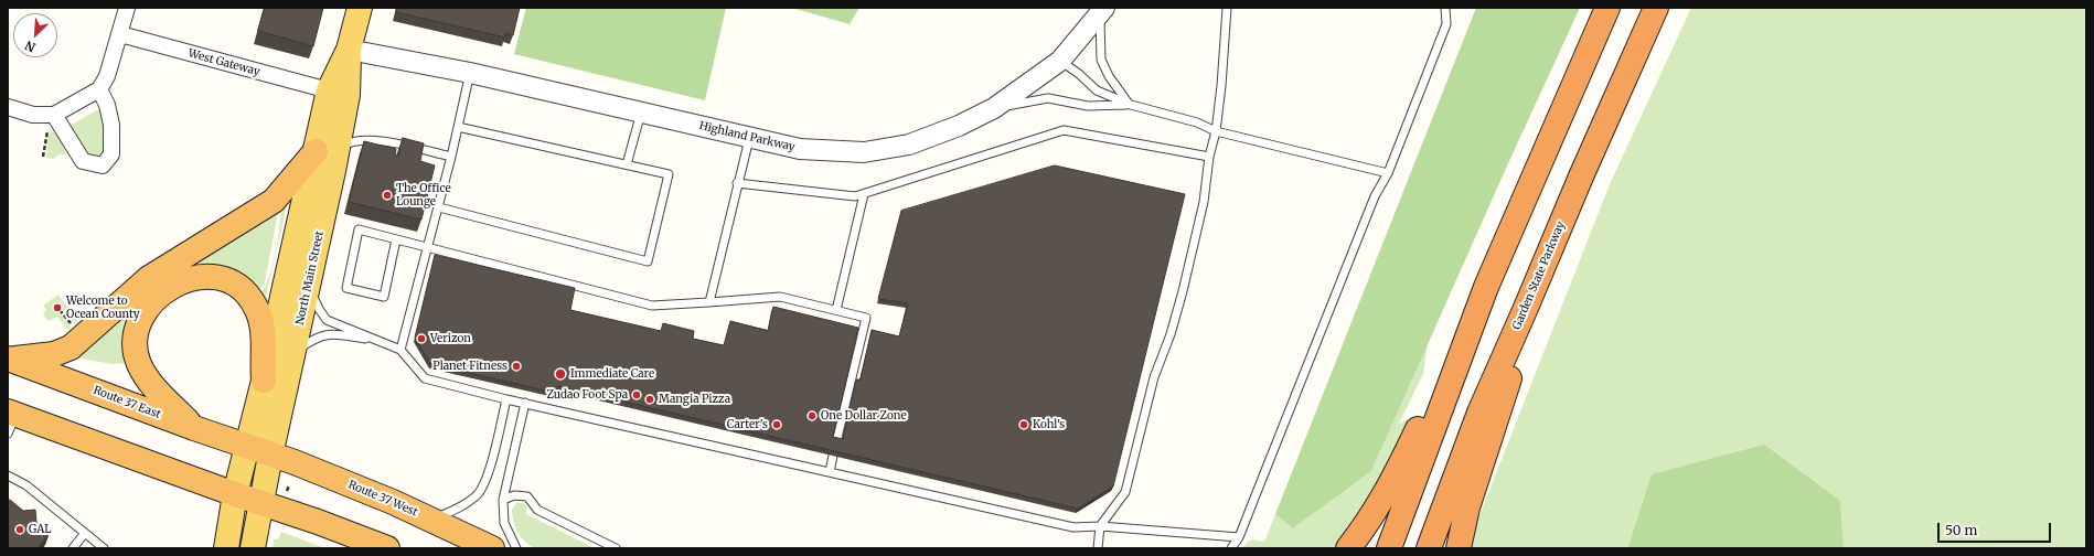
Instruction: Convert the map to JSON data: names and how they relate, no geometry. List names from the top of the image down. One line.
{"streets":{"highway":["Garden State Parkway","Route 37 East","Route 37 West"],"main road":["North Main Street"],"street":["West Gateway","Highland Parkway"]},"crossings":[["West Gateway","North Main Street"],["Highland Parkway","North Main Street"],["North Main Street","Route 37 East"],["North Main Street","Route 37 West"],["Route 37 East","Route 37 West"]],"places":["The Office Lounge","Welcome to Ocean County","Verizon","Planet Fitness","Immediate Care","Zudao Foot Spa","Mangia Pizza","One Dollar Zone","Carter's","Kohl's","GAL"],"scale_bar":"50 m","north":"bottom left"}
